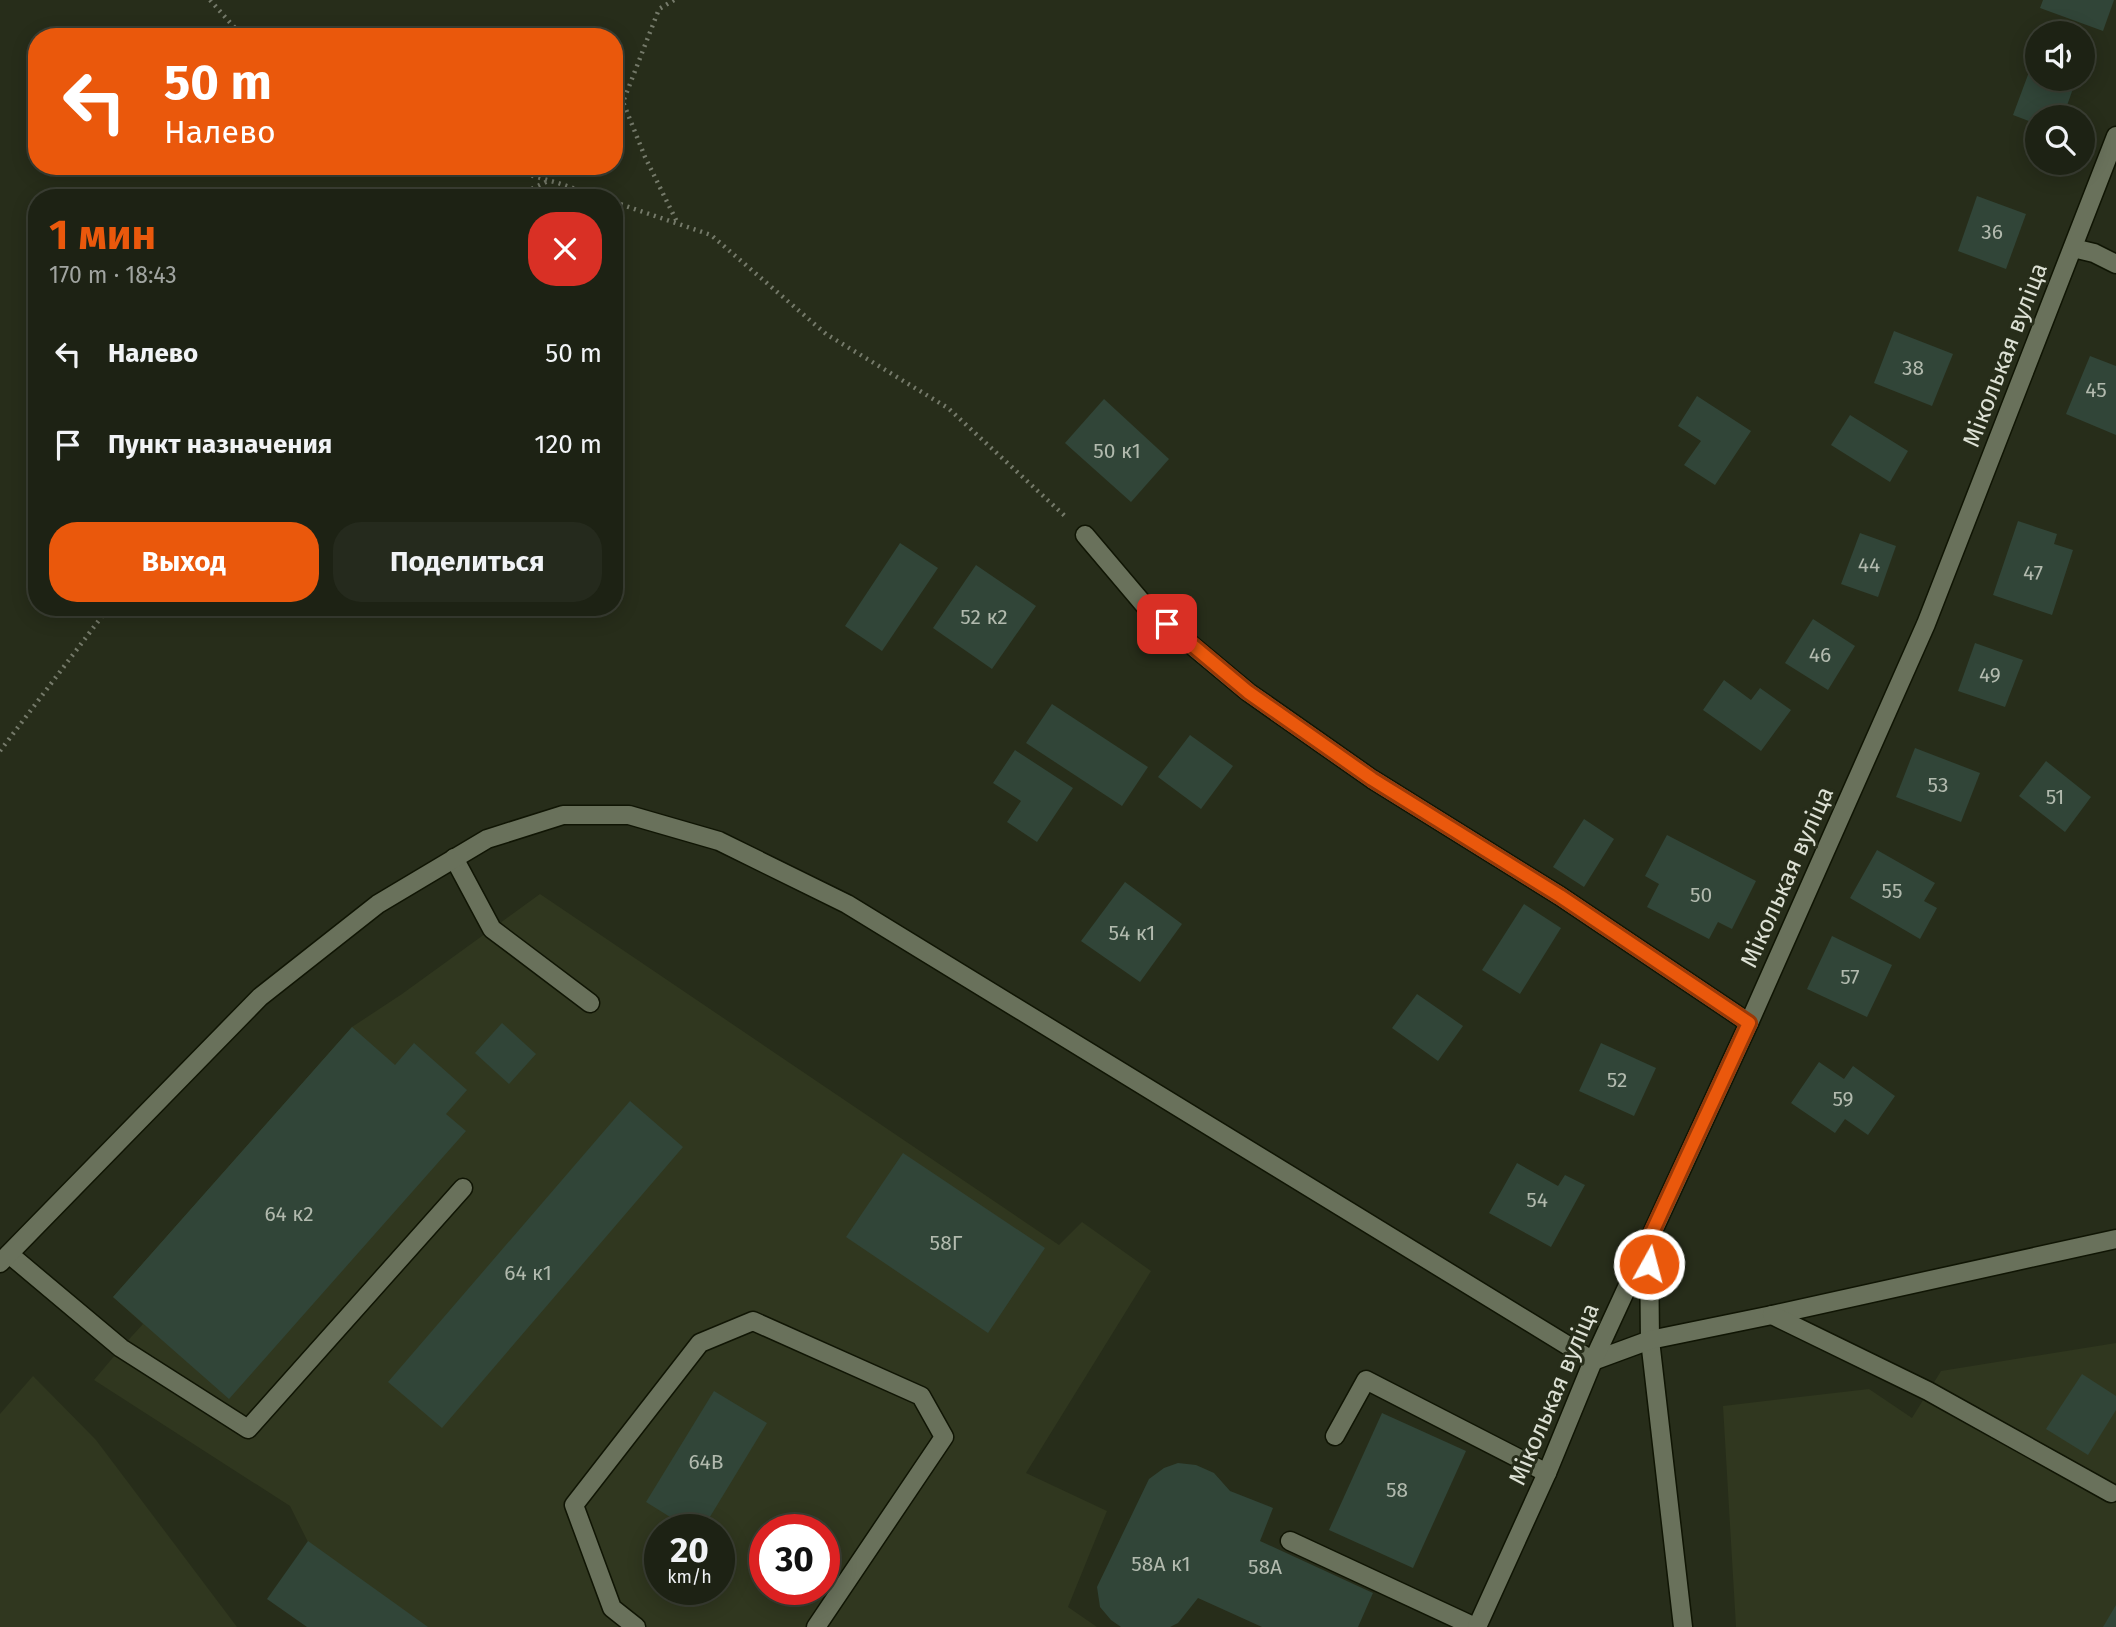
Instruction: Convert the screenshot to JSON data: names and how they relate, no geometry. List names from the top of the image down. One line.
{"streets":{"street":["Міколькая вуліца"]},"house_numbers":["36","38","45","50 к1","44","47","52 к2","46","49","53","51","55","50","54 к1","57","52","59","54","64 к2","58Г","64 к1","64В","58","58А к1","58А"],"page":{"turn":["50 m","Налево"],"heading":["1 мин","170 m · 18:43"],"list":[{"name":"Налево","value":"50 m"},{"name":"Пункт назначения","value":"120 m"}],"buttons":["Выход","Поделиться"],"speed":"20 km/h","limit":"30"}}
